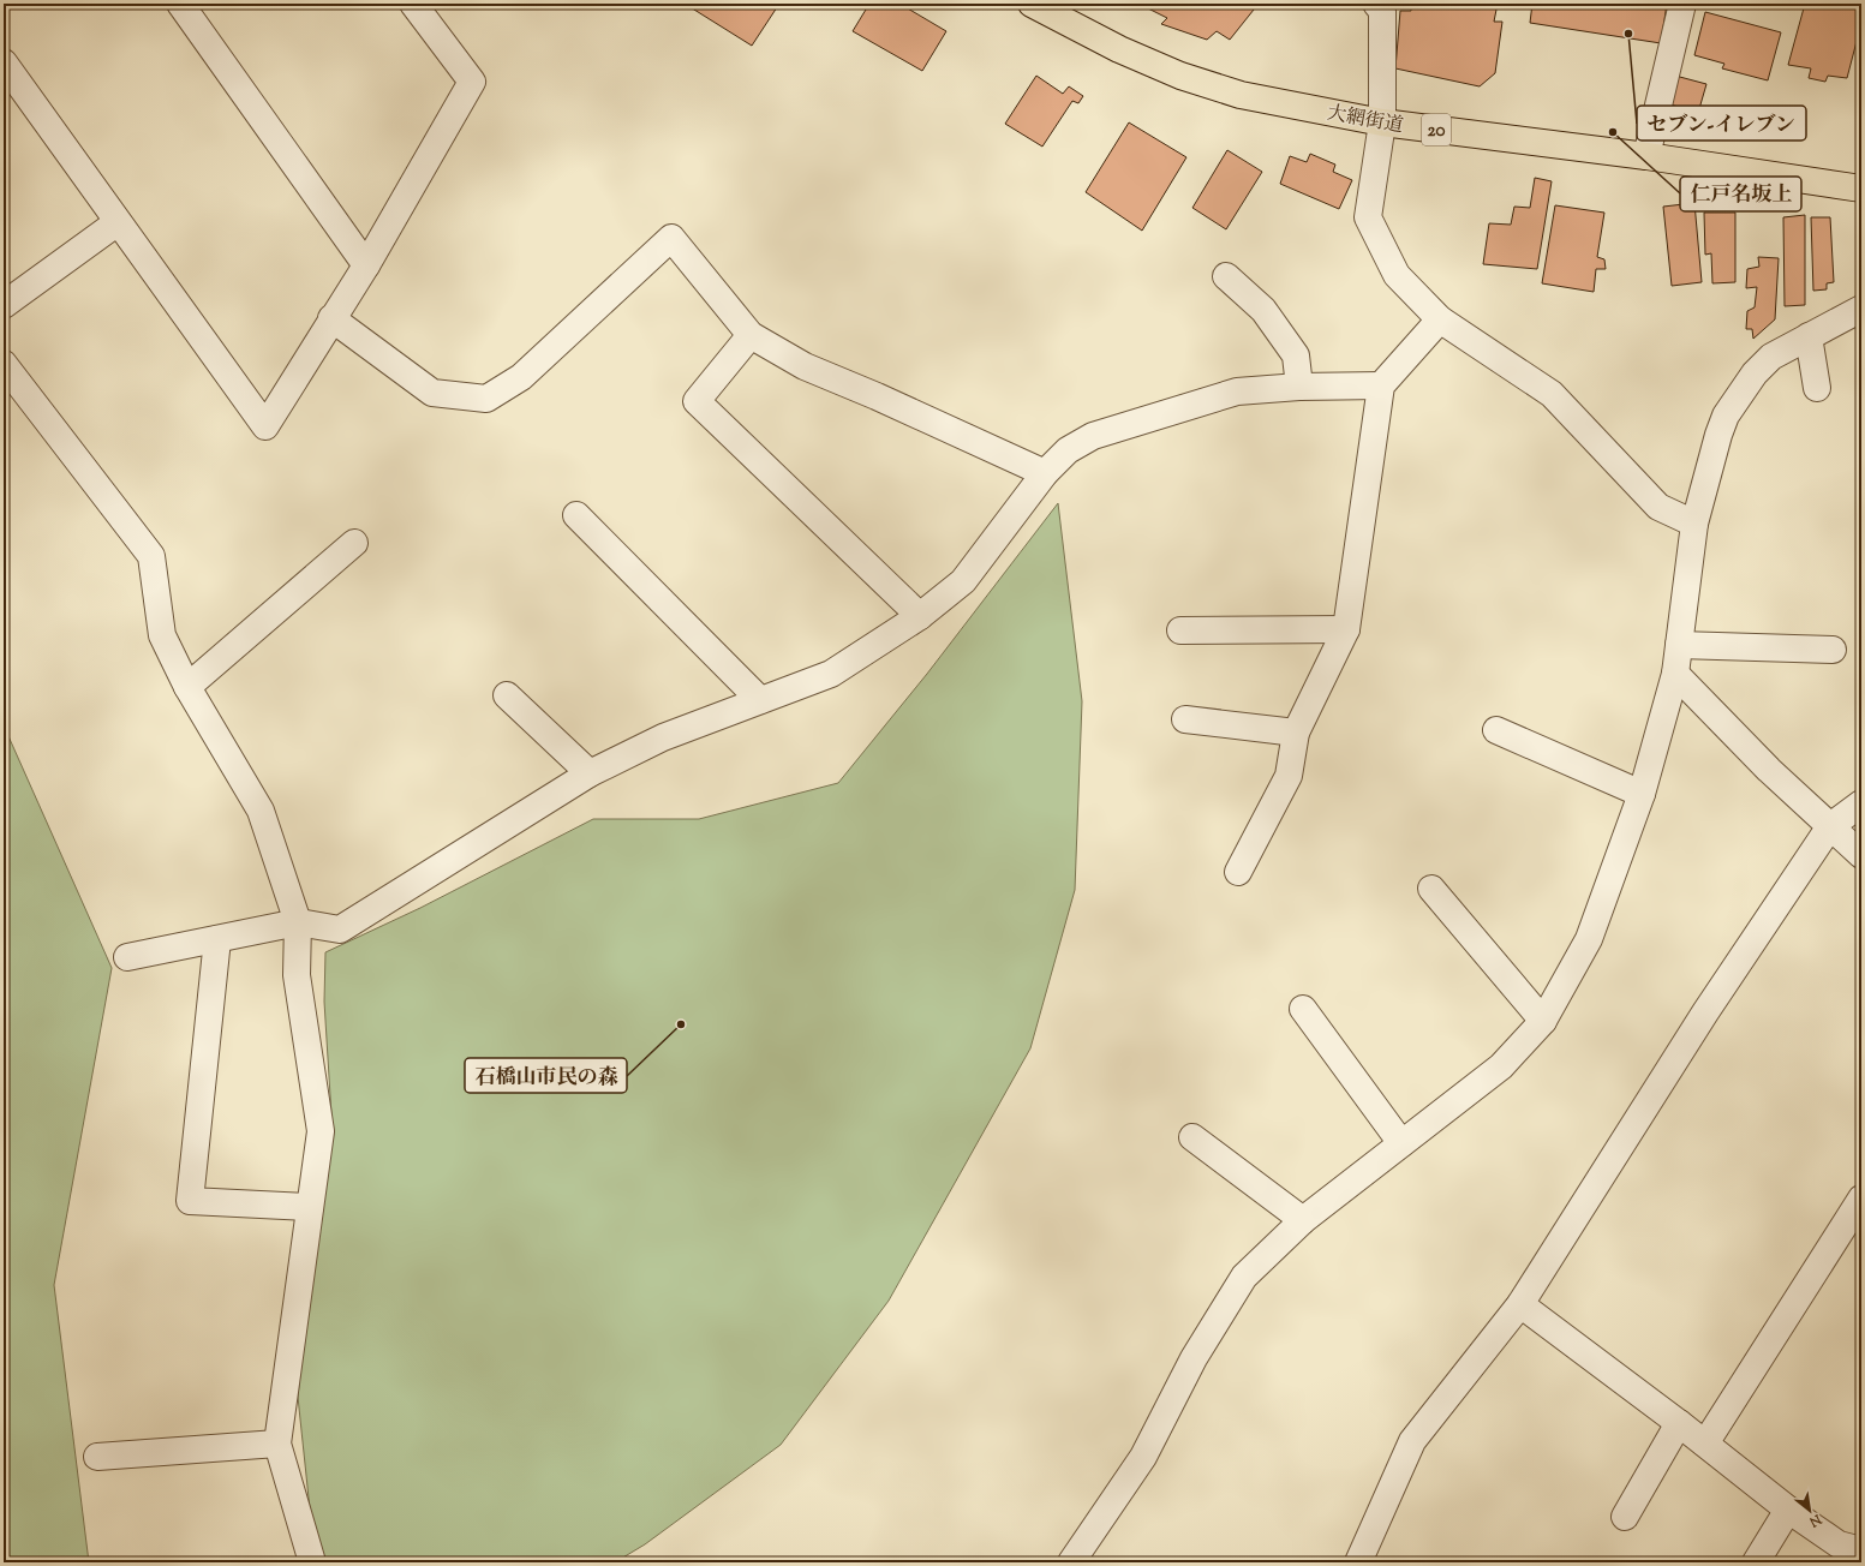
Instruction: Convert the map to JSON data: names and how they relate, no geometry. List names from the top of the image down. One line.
{"streets":{"main road":["大網街道","20"]},"places":["セブン-イレブン","仁戸名坂上","石橋山市民の森"],"north":"bottom right"}
